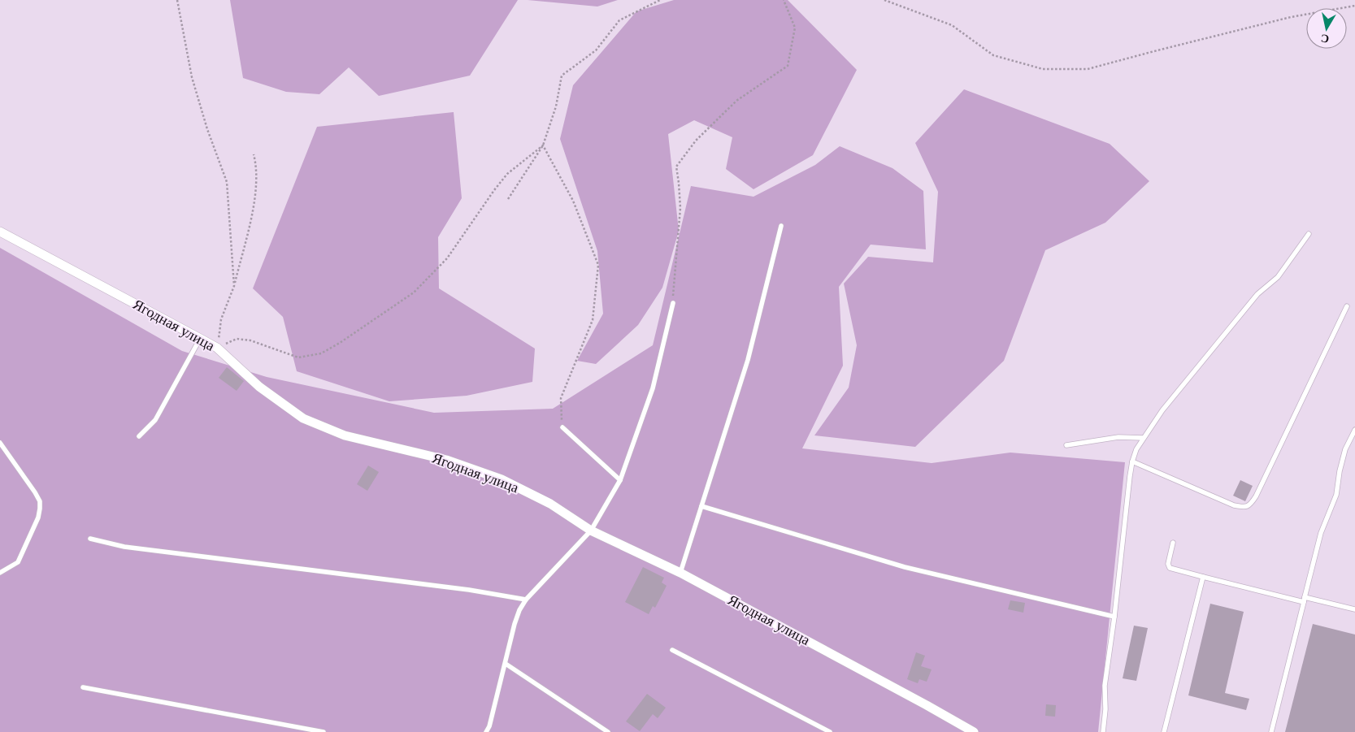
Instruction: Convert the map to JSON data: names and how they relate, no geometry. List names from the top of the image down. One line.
{"streets":{"street":["Ягодная улица"]},"north":"bottom"}
